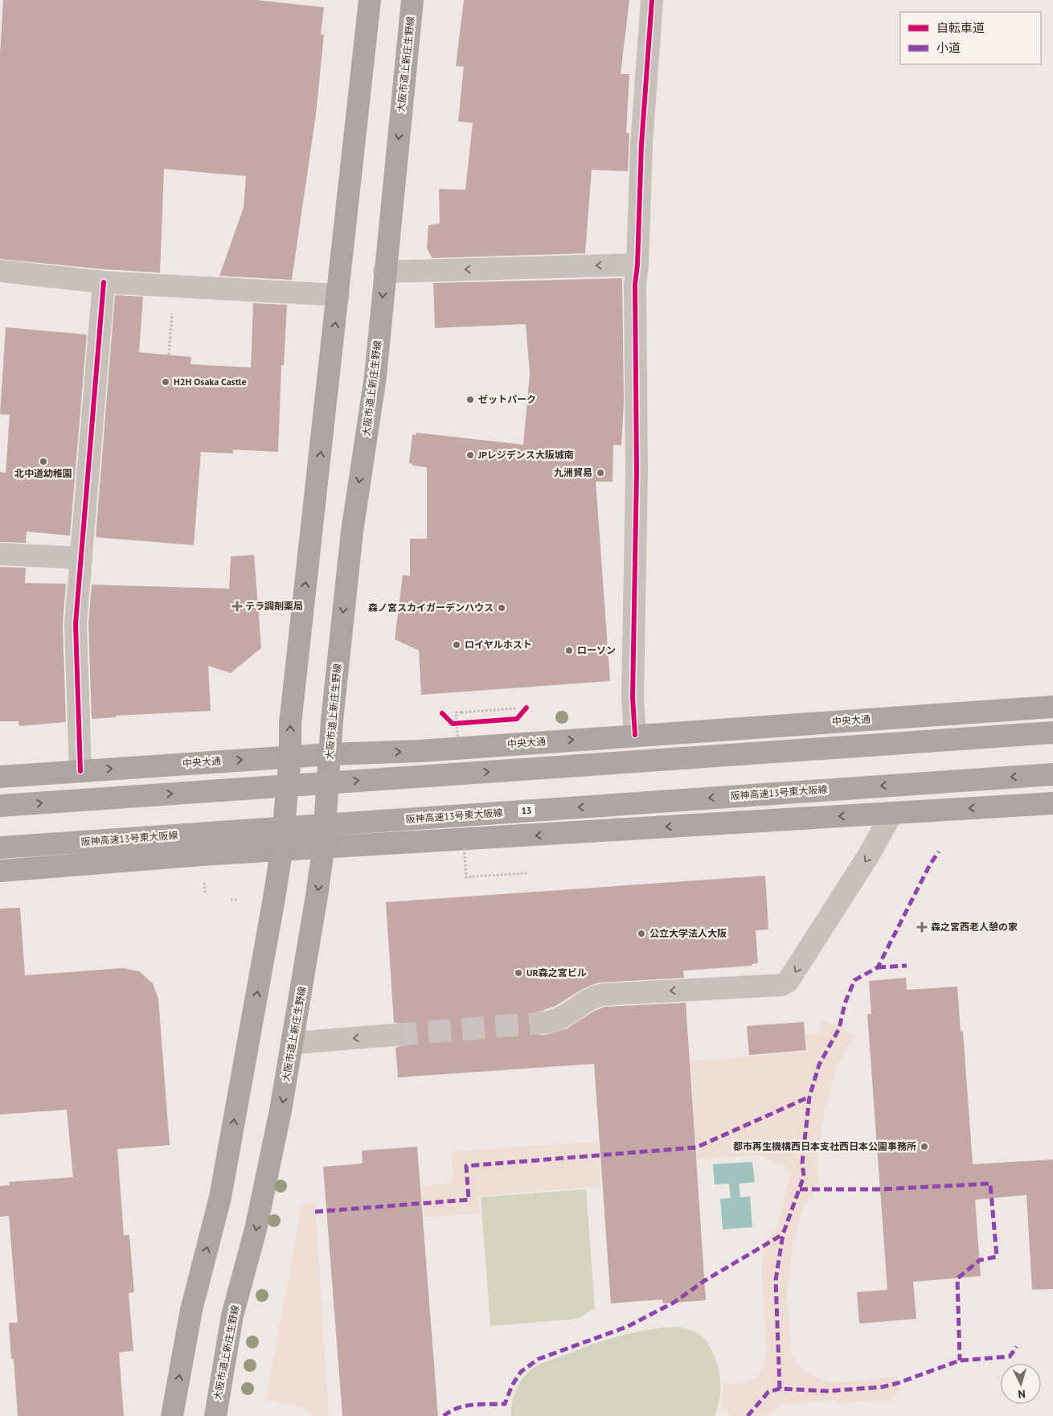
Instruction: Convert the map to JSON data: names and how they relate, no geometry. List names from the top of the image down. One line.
{"streets":{"highway":["阪神高速13号東大阪線","13"],"main road":["大阪市道上新庄生野線","中央大通"]},"crossings":[["大阪市道上新庄生野線","中央大通"]],"places":{"other":["H2H Osaka Castle","ゼットパーク","JPレジデンス大阪城南","北中道幼稚園","九洲貿易","森ノ宮スカイガーデンハウス","ロイヤルホスト","ローソン","公立大学法人大阪","UR森之宮ビル","都市再生機構西日本支社西日本公園事務所"],"health":["テラ調剤薬局","森之宮西老人憩の家"]},"legend":["自転車道","小道"],"north":"bottom"}
